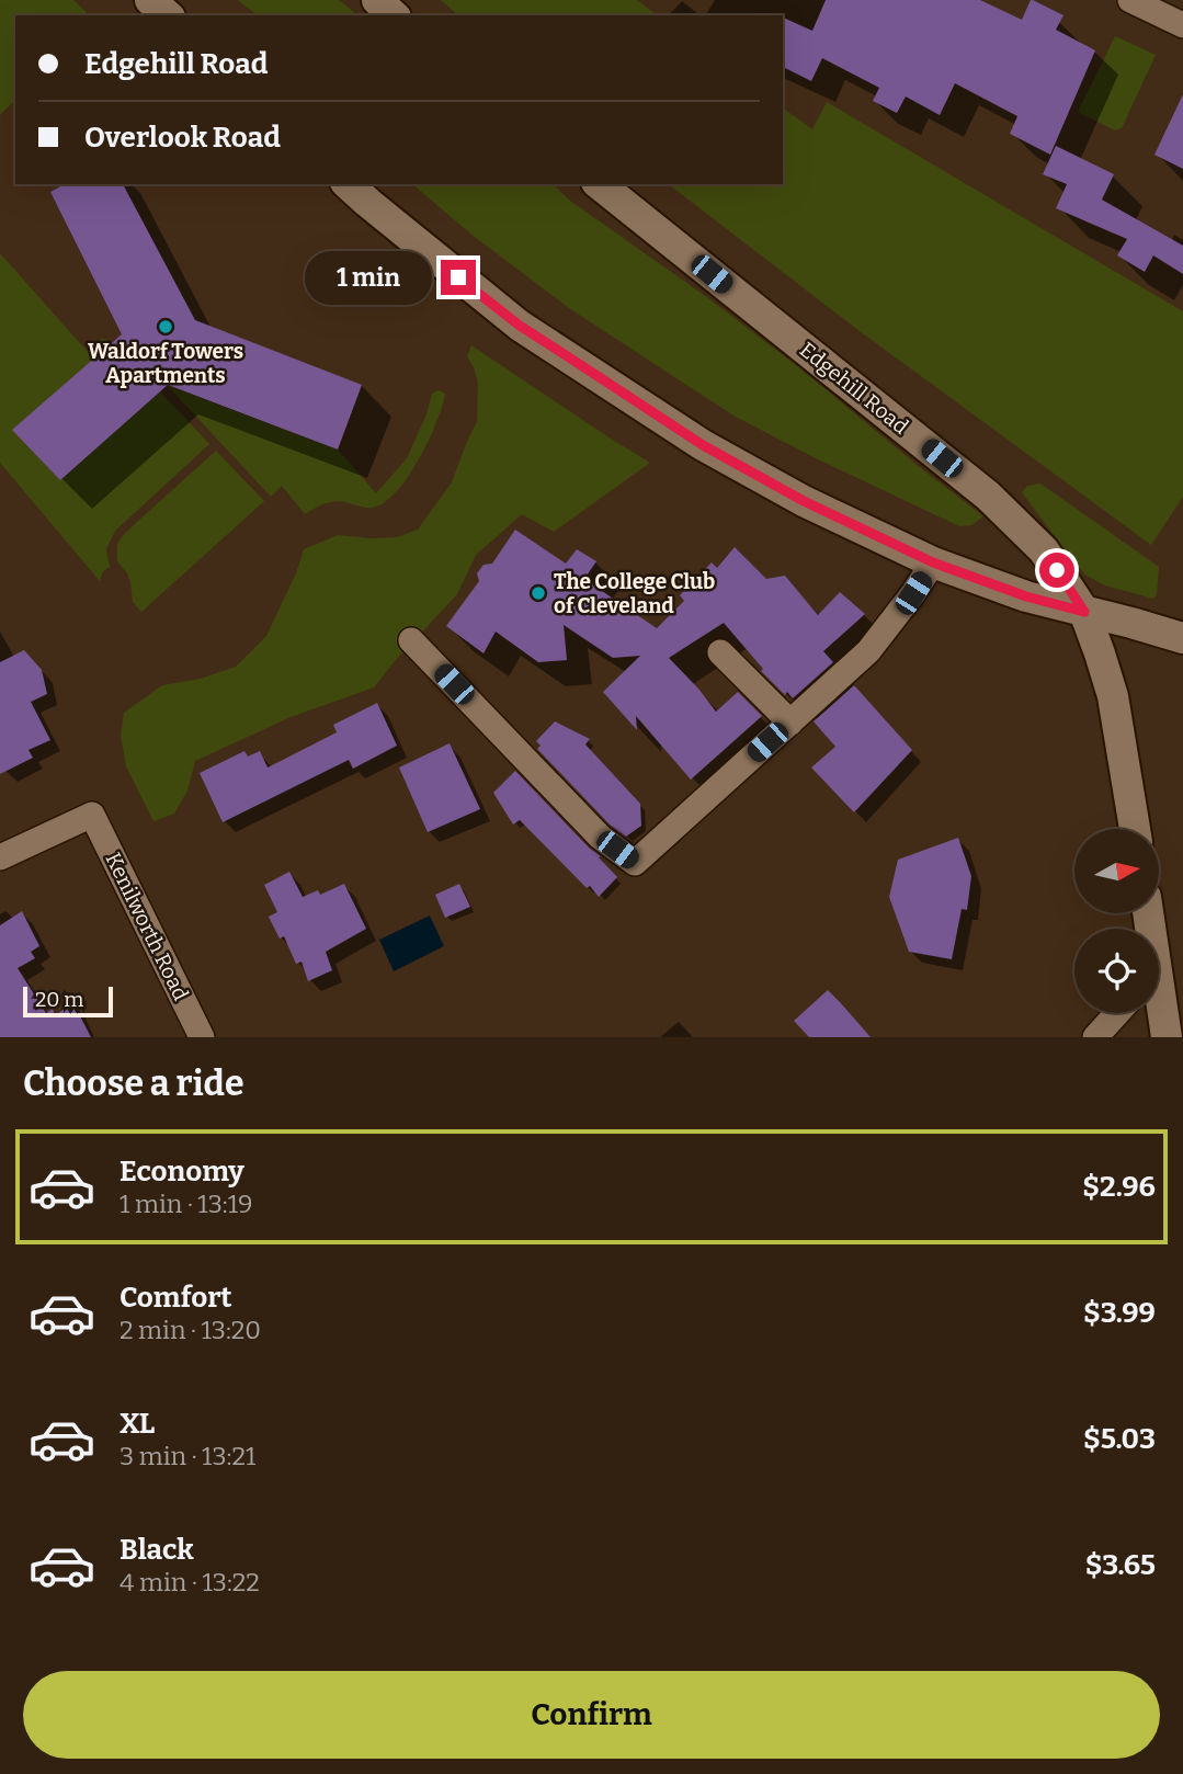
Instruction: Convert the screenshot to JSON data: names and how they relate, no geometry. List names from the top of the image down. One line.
{"streets":{"street":["Edgehill Road","Kenilworth Road"]},"places":["Waldorf Towers Apartments","The College Club of Cleveland"],"scale_bar":"20 m","north":"right","page":{"banner":["Edgehill Road","Overlook Road"],"bubble":"1 min","scale":"20 m","heading":"Choose a ride","list":[{"name":"Economy","note":"1 min · 13:19","value":"$2.96"},{"name":"Comfort","note":"2 min · 13:20","value":"$3.99"},{"name":"XL","note":"3 min · 13:21","value":"$5.03"},{"name":"Black","note":"4 min · 13:22","value":"$3.65"}],"buttons":"Confirm"}}
